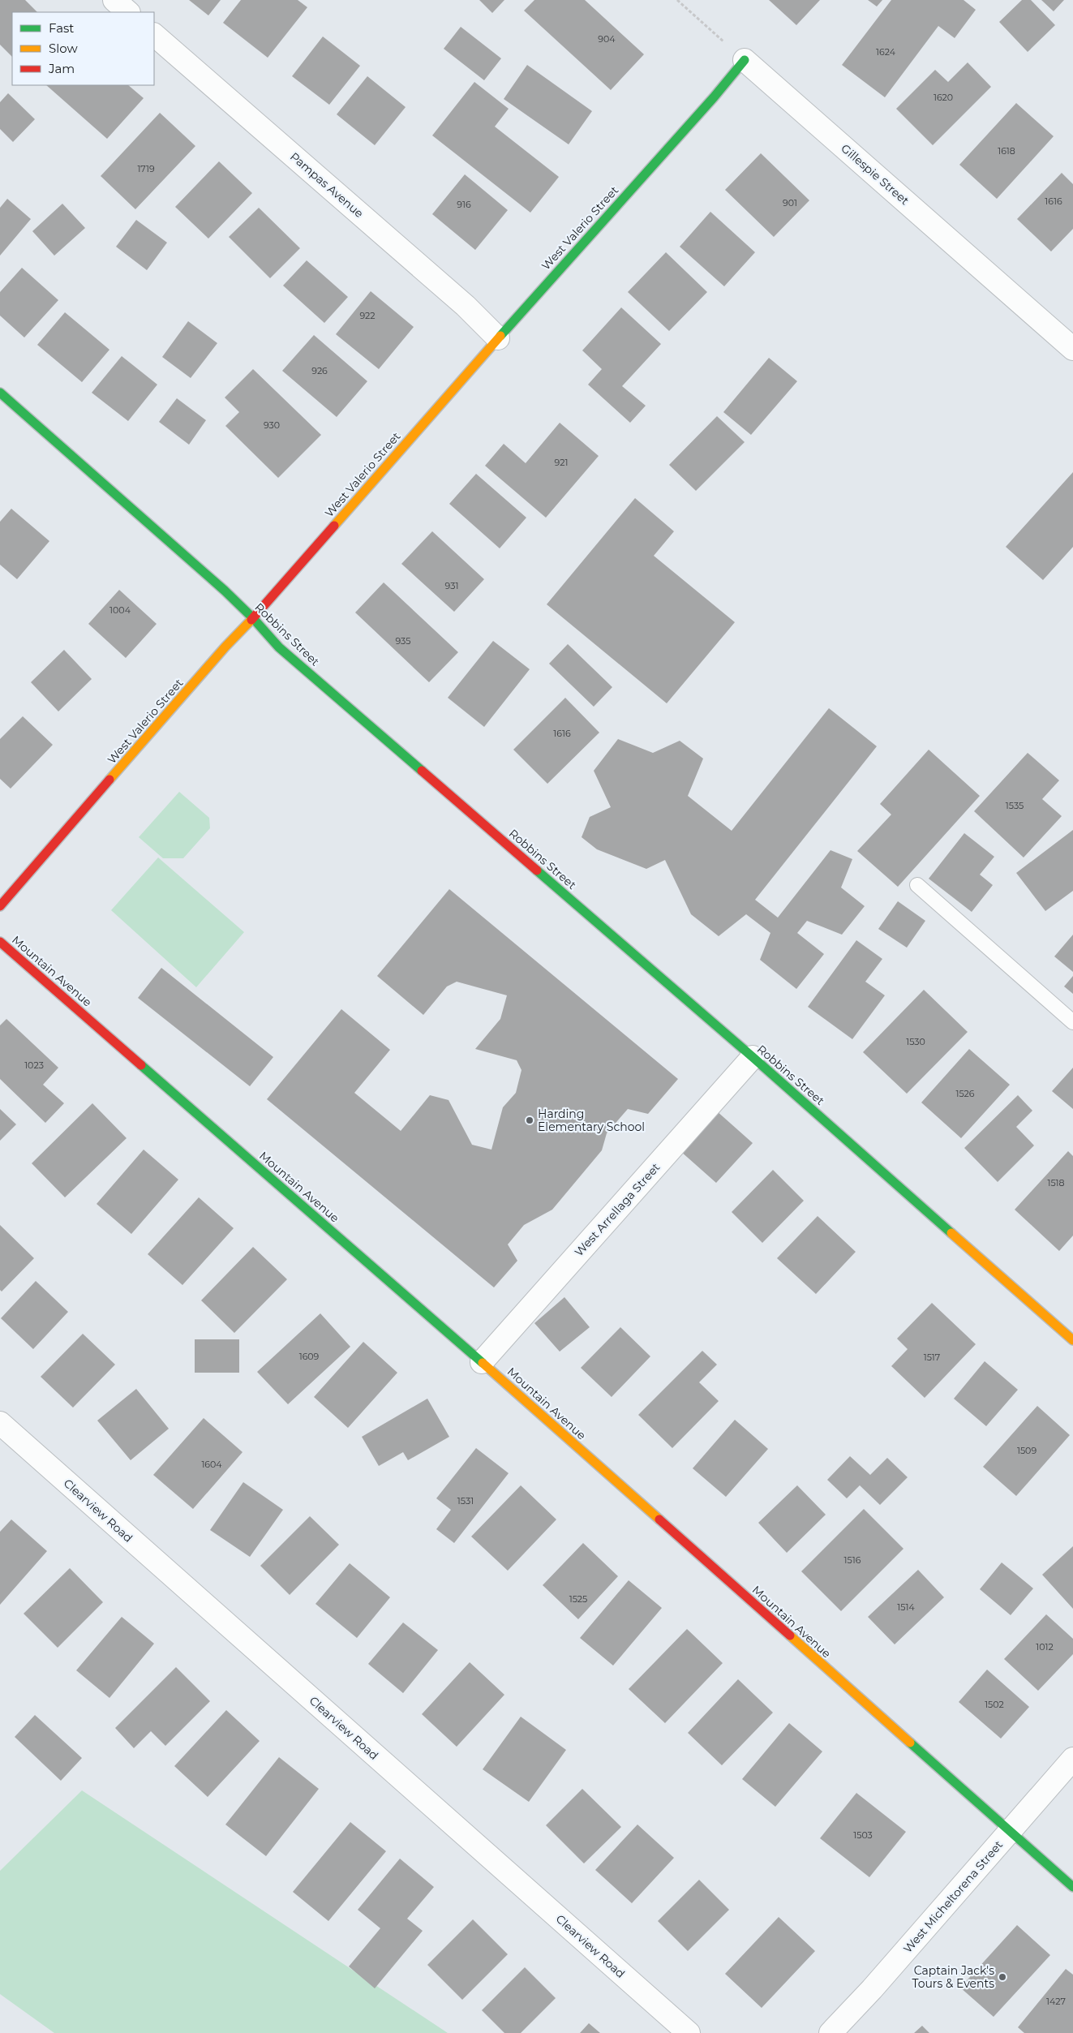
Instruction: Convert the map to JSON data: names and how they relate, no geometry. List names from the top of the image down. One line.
{"streets":{"street":["Gillespie Street","Pampas Avenue","West Valerio Street","Robbins Street","Mountain Avenue","West Arrellaga Street","Clearview Road","West Micheltorena Street"]},"crossings":[["Gillespie Street","West Valerio Street"],["Pampas Avenue","West Valerio Street"],["West Valerio Street","Robbins Street"],["Robbins Street","West Arrellaga Street"],["Mountain Avenue","West Arrellaga Street"],["Mountain Avenue","West Micheltorena Street"]],"places":["Harding Elementary School","Captain Jack's Tours & Events"],"house_numbers":["904","1624","1620","1618","1719","1616","901","916","922","926","930","921","931","1004","935","1616","1535","1530","1023","1526","1518","1609","1517","1509","1604","1531","1516","1525","1514","1012","1502","1503","1427"],"legend":["Fast","Slow","Jam"]}
